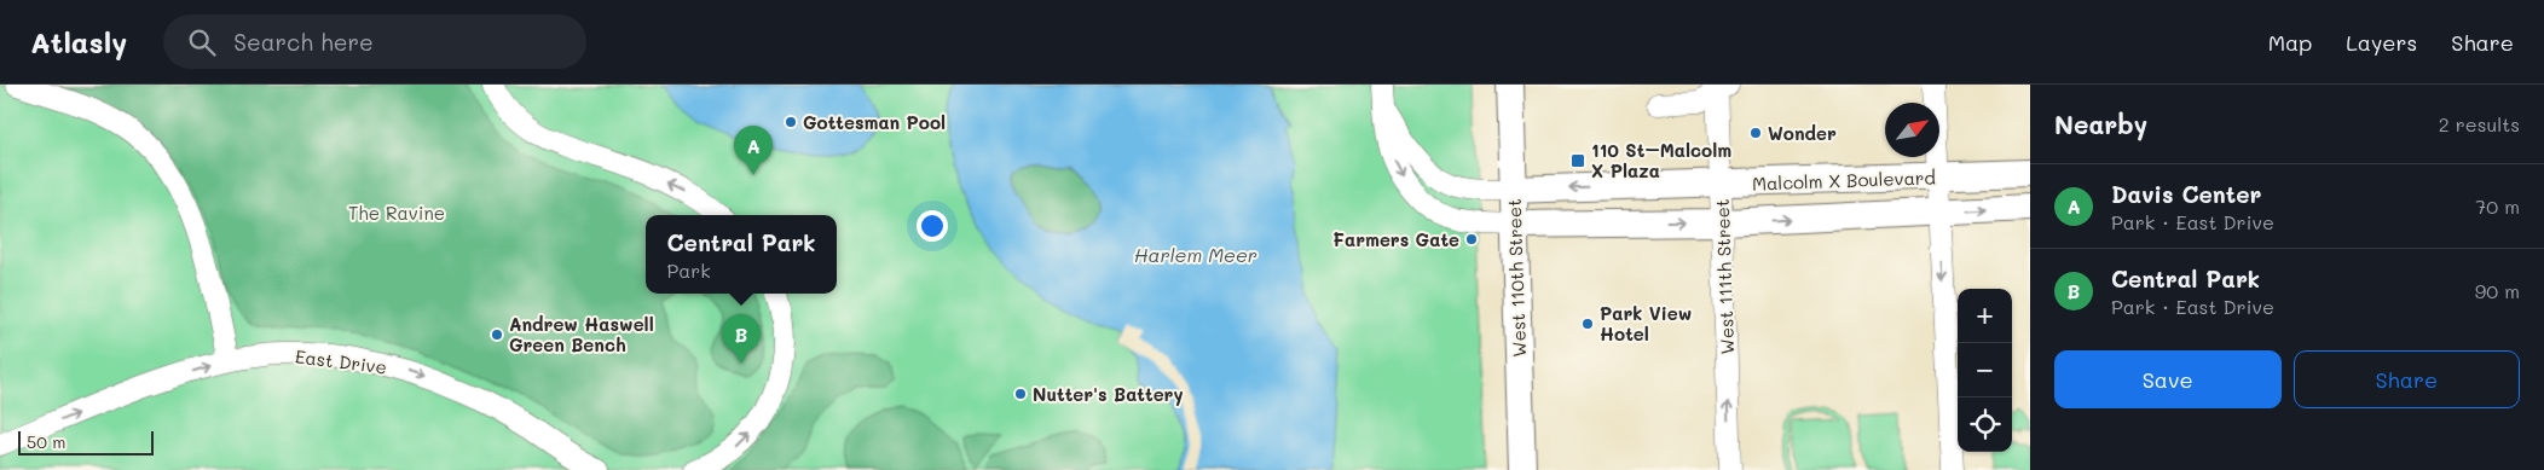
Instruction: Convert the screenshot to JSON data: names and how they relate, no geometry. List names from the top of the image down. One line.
{"streets":{"main road":["Malcolm X Boulevard","West 110th Street"],"street":["West 111th Street","East Drive"]},"crossings":[["Malcolm X Boulevard","West 111th Street"],["Malcolm X Boulevard","West 110th Street"]],"one_way":["West 111th Street","East Drive"],"water":["Harlem Meer"],"parks":["The Ravine"],"places":{"other":["Gottesman Pool","Wonder","Farmers Gate","Park View Hotel","Andrew Haswell Green Bench","Nutter's Battery"],"transit":["110 St–Malcolm X Plaza"]},"scale_bar":"50 m","north":"top right","page":{"header":"Atlasly","search":"Search here","nav":["Map","Layers","Share"],"heading":["Nearby","2 results"],"pins":["A","B"],"list":[{"mark":"A","name":"Davis Center","note":"Park · East Drive","value":"70 m"},{"mark":"B","name":"Central Park","note":"Park · East Drive","value":"90 m"}],"popup":["Central Park","Park"],"map_buttons":["+","−"],"buttons":["Save","Share"],"scale":"50 m"}}
